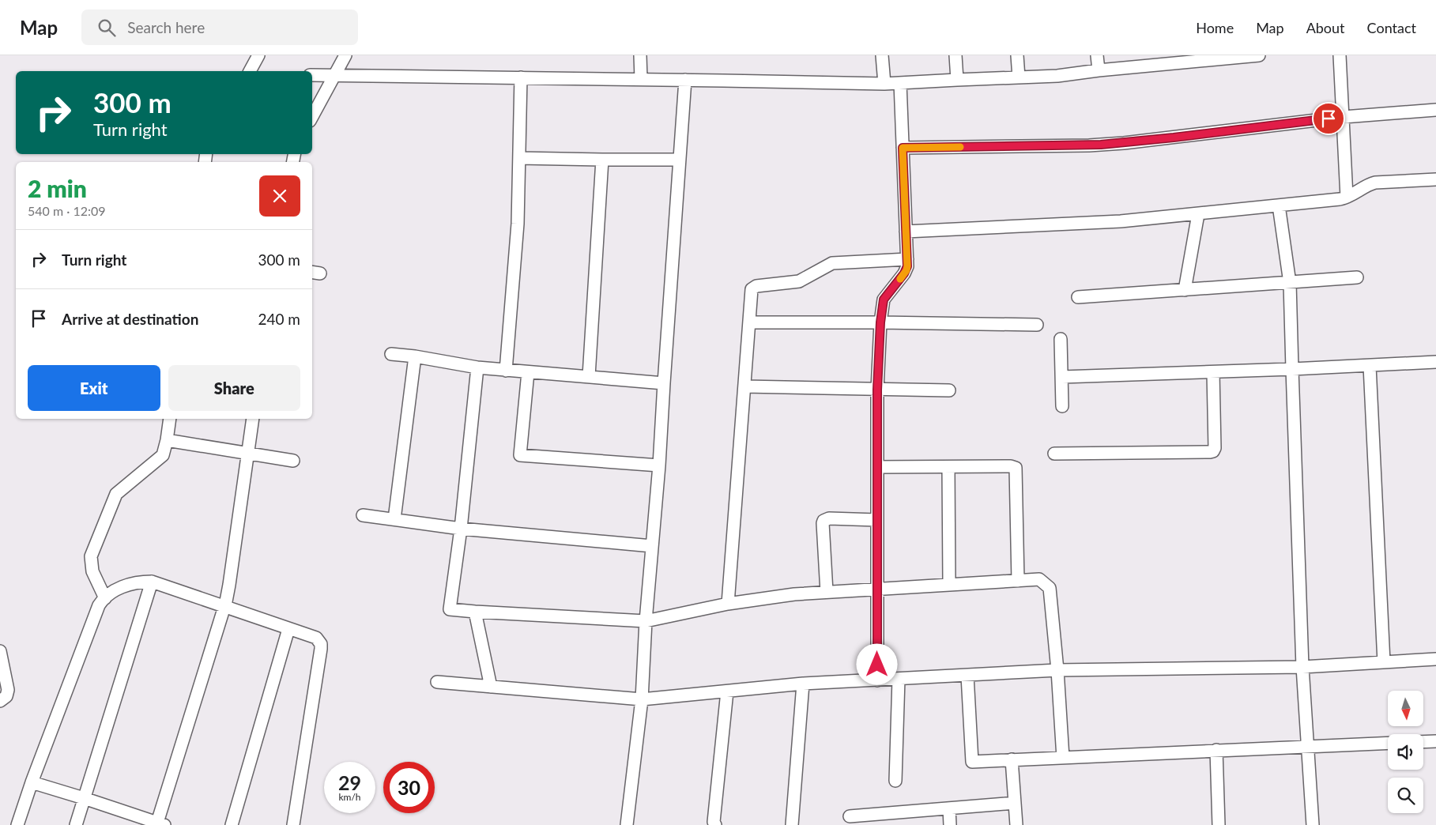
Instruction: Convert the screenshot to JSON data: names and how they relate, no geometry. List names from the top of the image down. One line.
{"north":"bottom","page":{"header":"Map","search":"Search here","nav":["Home","Map","About","Contact"],"turn":["300 m","Turn right"],"heading":["2 min","540 m · 12:09"],"list":[{"name":"Turn right","value":"300 m"},{"name":"Arrive at destination","value":"240 m"}],"buttons":["Exit","Share"],"speed":"29 km/h","limit":"30"}}
